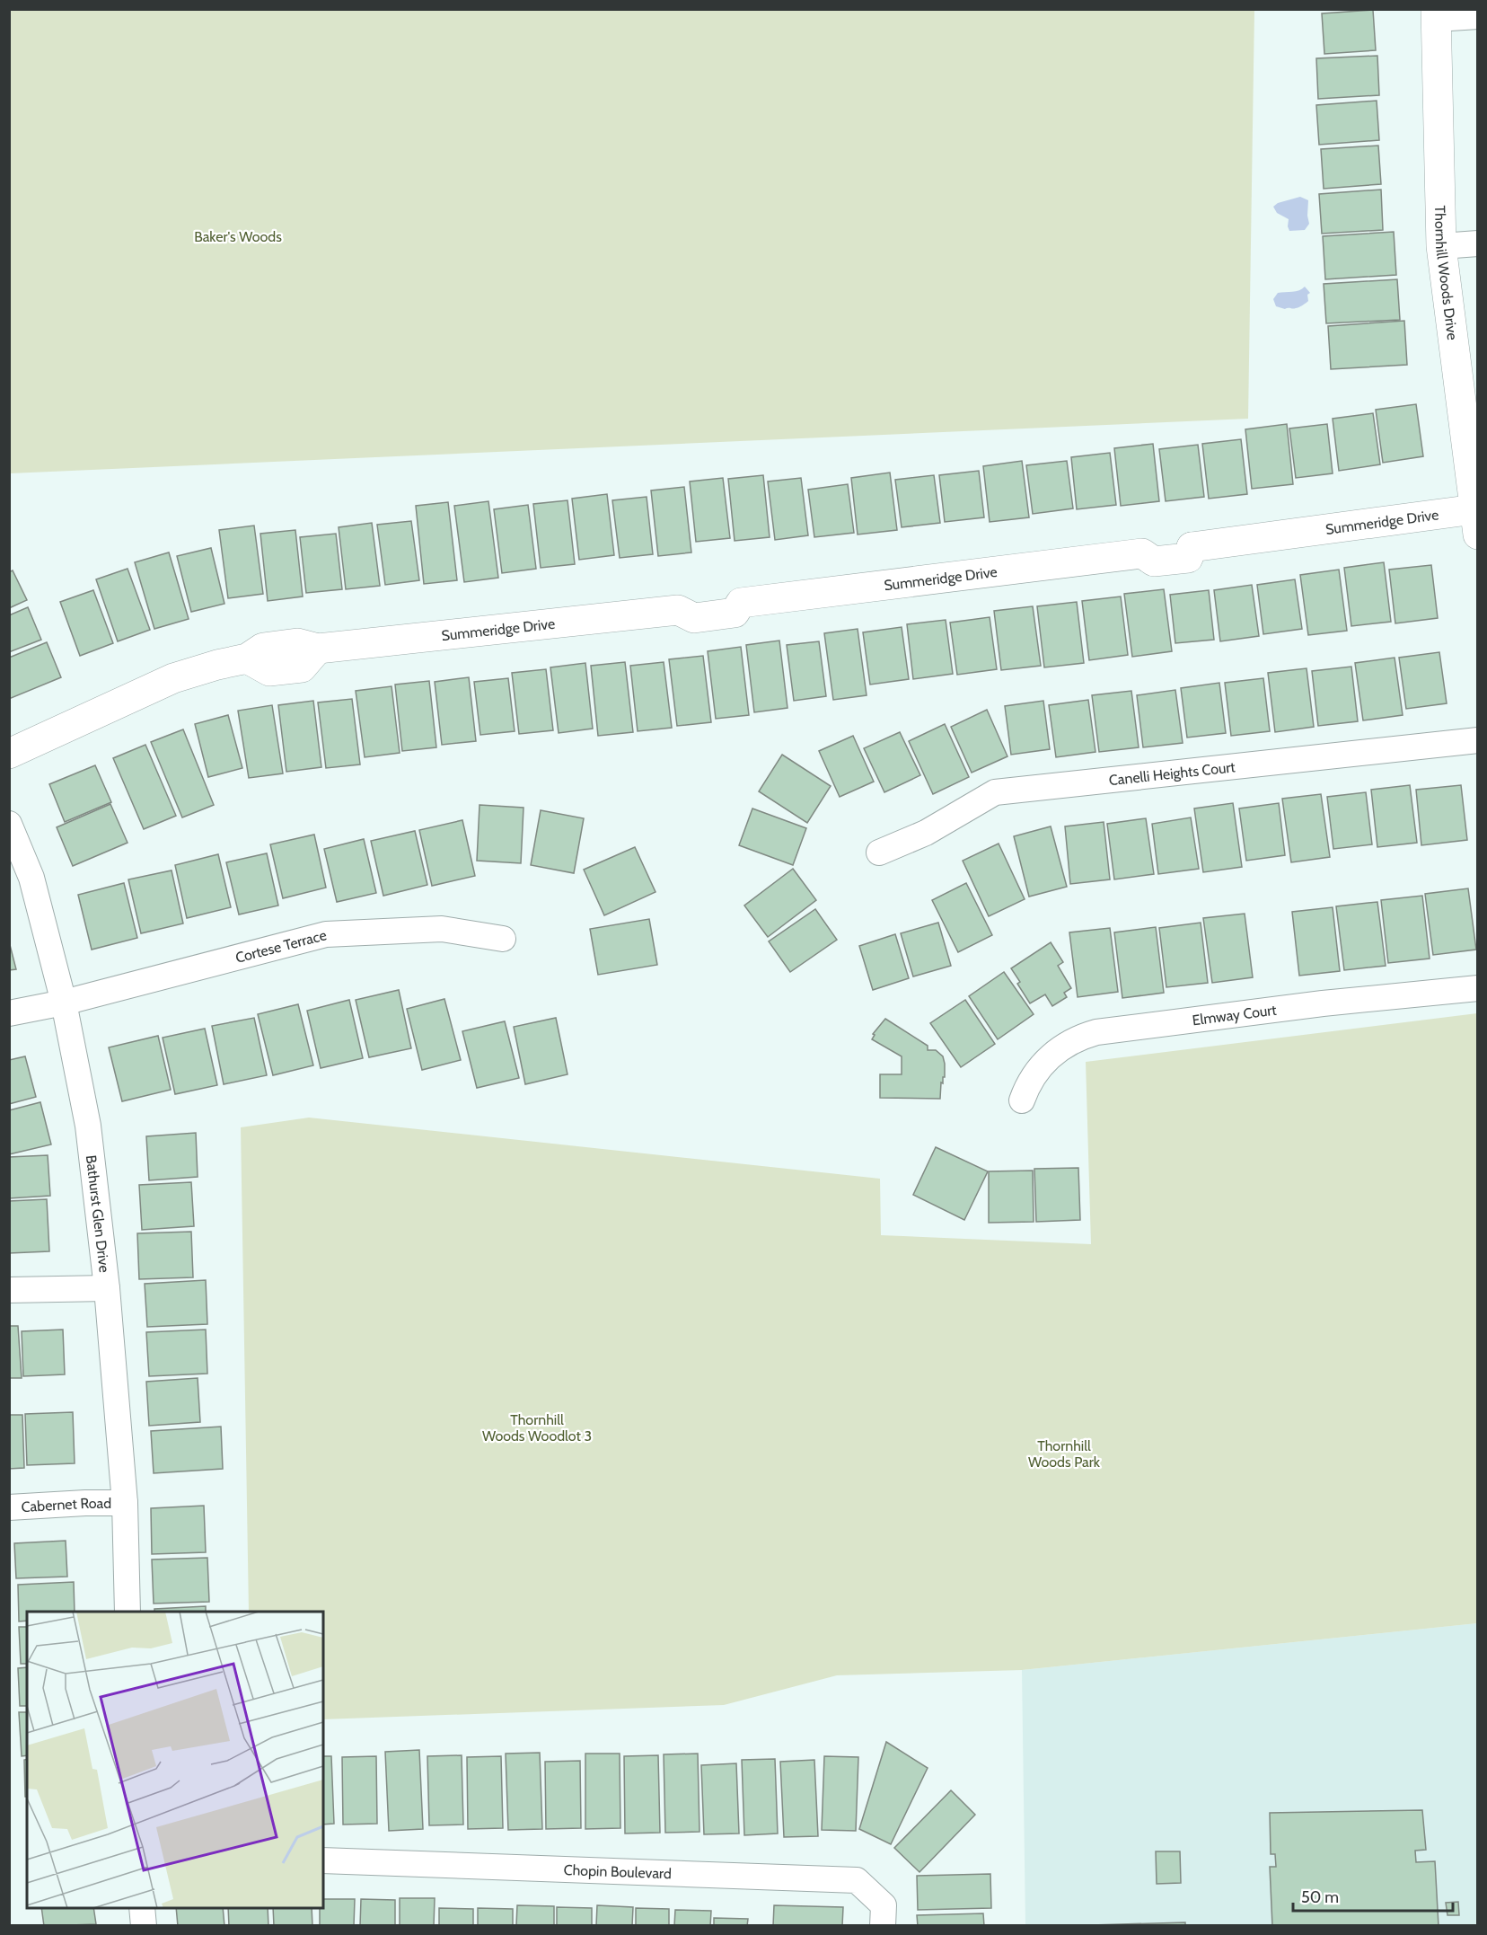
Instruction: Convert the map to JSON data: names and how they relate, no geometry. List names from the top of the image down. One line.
{"streets":{"street":["Thornhill Woods Drive","Summeridge Drive","Canelli Heights Court","Cortese Terrace","Elmway Court","Bathurst Glen Drive","Cabernet Road","Chopin Boulevard"]},"crossings":[["Thornhill Woods Drive","Summeridge Drive"],["Cortese Terrace","Bathurst Glen Drive"],["Bathurst Glen Drive","Cabernet Road"]],"parks":["Baker's Woods","Thornhill Woods Woodlot 3","Thornhill Woods Park"],"scale_bar":"50 m"}
